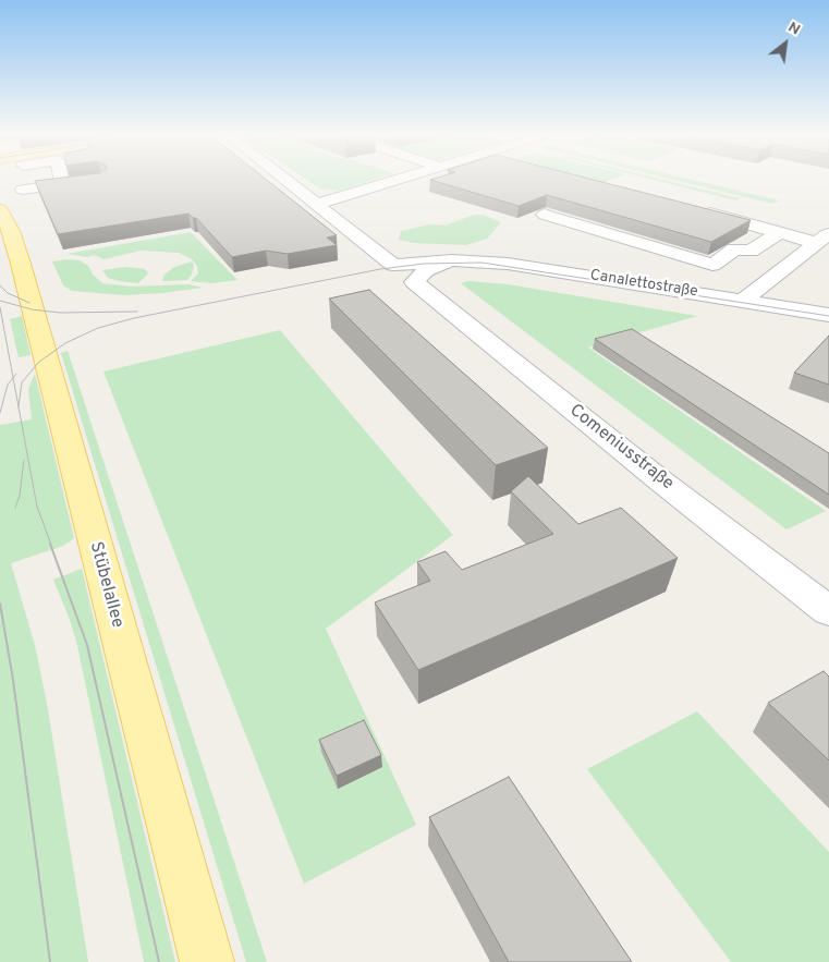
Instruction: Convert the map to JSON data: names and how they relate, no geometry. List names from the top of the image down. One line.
{"streets":{"main road":["Stübelallee"],"street":["Canalettostraße","Comeniusstraße"]},"crossings":[["Canalettostraße","Comeniusstraße"]],"north":"top right"}
